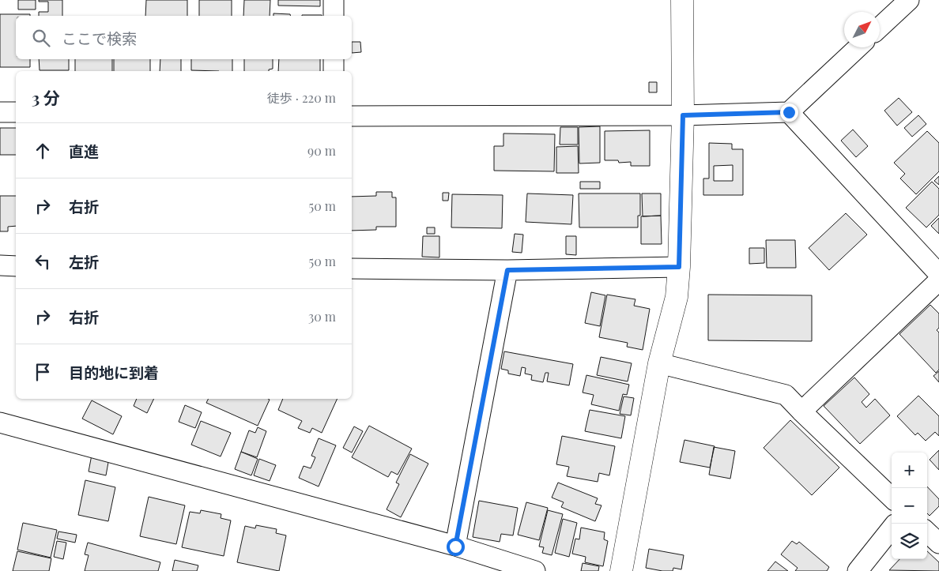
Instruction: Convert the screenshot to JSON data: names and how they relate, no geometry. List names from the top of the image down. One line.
{"north":"top right","page":{"search":"ここで検索","heading":["3 分","徒歩 · 220 m"],"list":[["直進","90 m"],["右折","50 m"],["左折","50 m"],["右折","30 m"],"目的地に到着"],"map_buttons":["+","−"]}}
